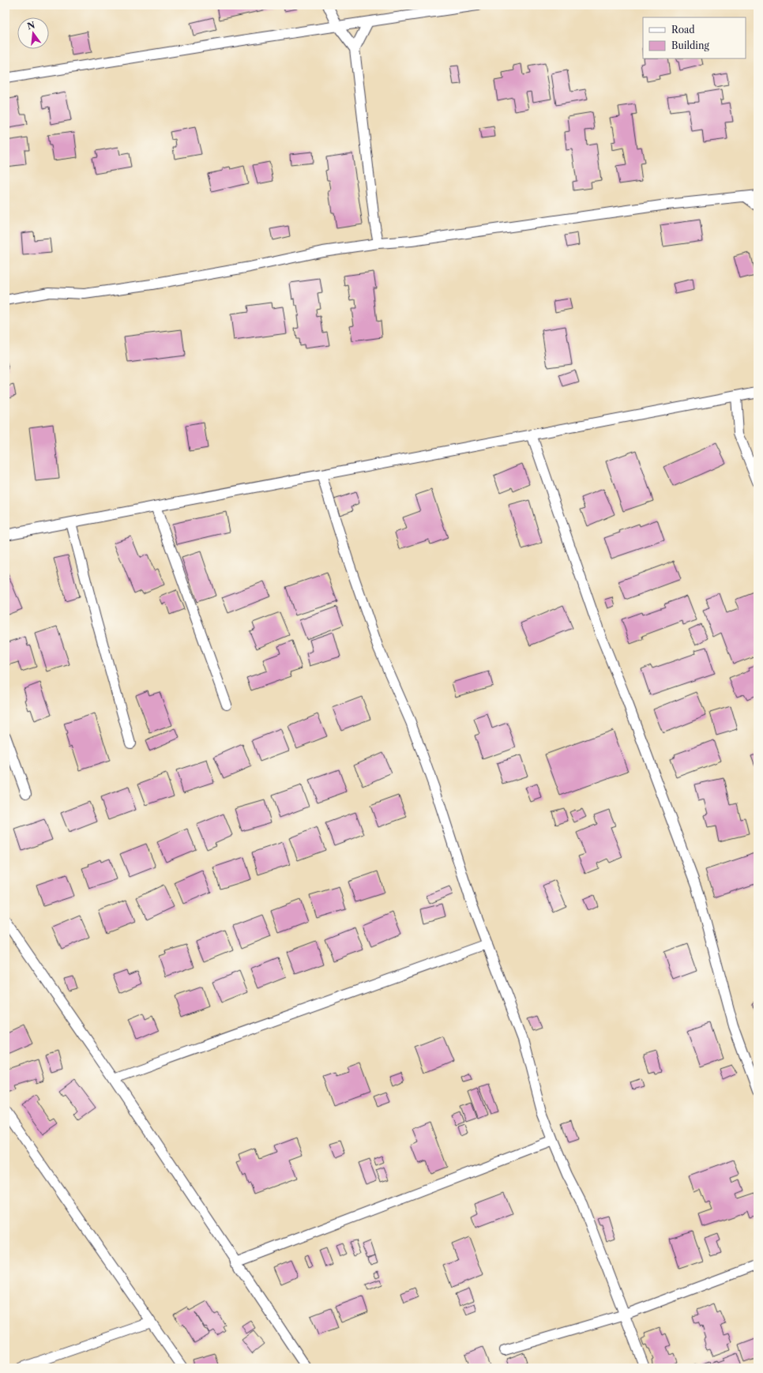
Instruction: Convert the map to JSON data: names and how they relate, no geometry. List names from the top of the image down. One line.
{"legend":["Road","Building"],"north":"top"}
